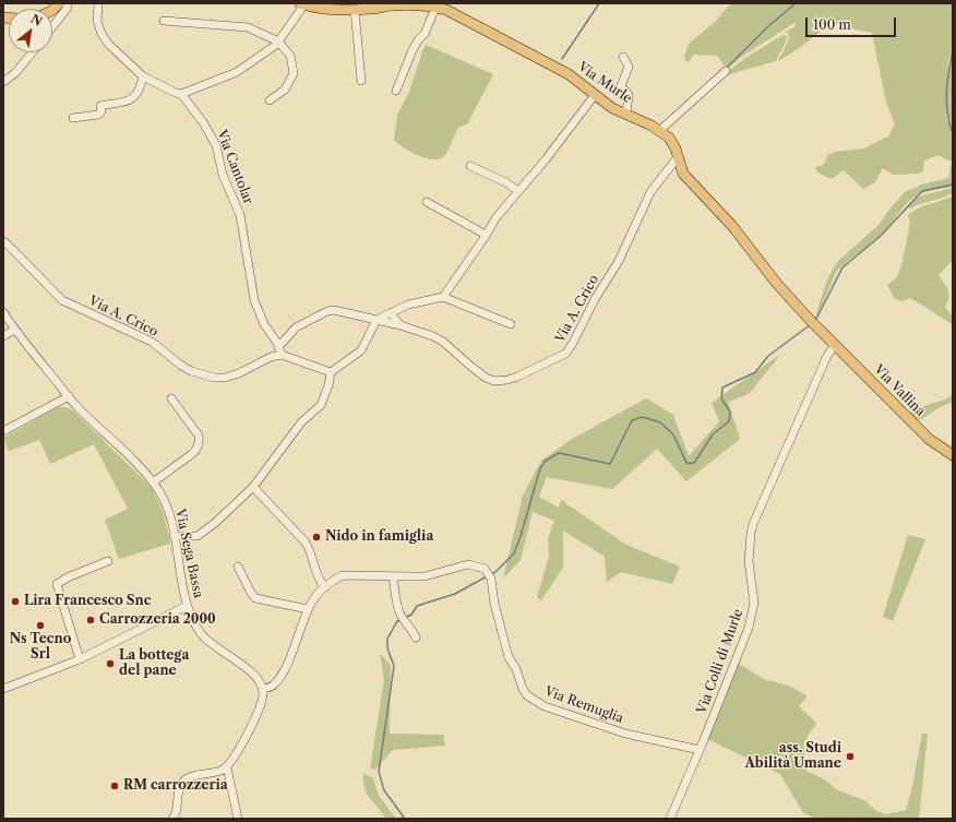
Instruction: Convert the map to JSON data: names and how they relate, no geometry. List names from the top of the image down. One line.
{"streets":{"main road":["Via Murle","Via Vallina"],"street":["Via Cantolar","Via A. Crico","Via Sega Bassa","Via Colli di Murle","Via Remuglia"]},"crossings":[["Via Murle","Via A. Crico"],["Via Murle","Via Vallina"],["Via Murle","Via Colli di Murle"],["Via Cantolar","Via A. Crico"],["Via Vallina","Via Colli di Murle"],["Via Sega Bassa","Via Remuglia"],["Via Colli di Murle","Via Remuglia"]],"places":["Nido in famiglia","Lira Francesco Snc","Carrozzeria 2000","Ns Tecno Srl","La bottega del pane","ass. Studi Abilità Umane","RM carrozzeria"],"scale_bar":"100 m","north":"top right"}
